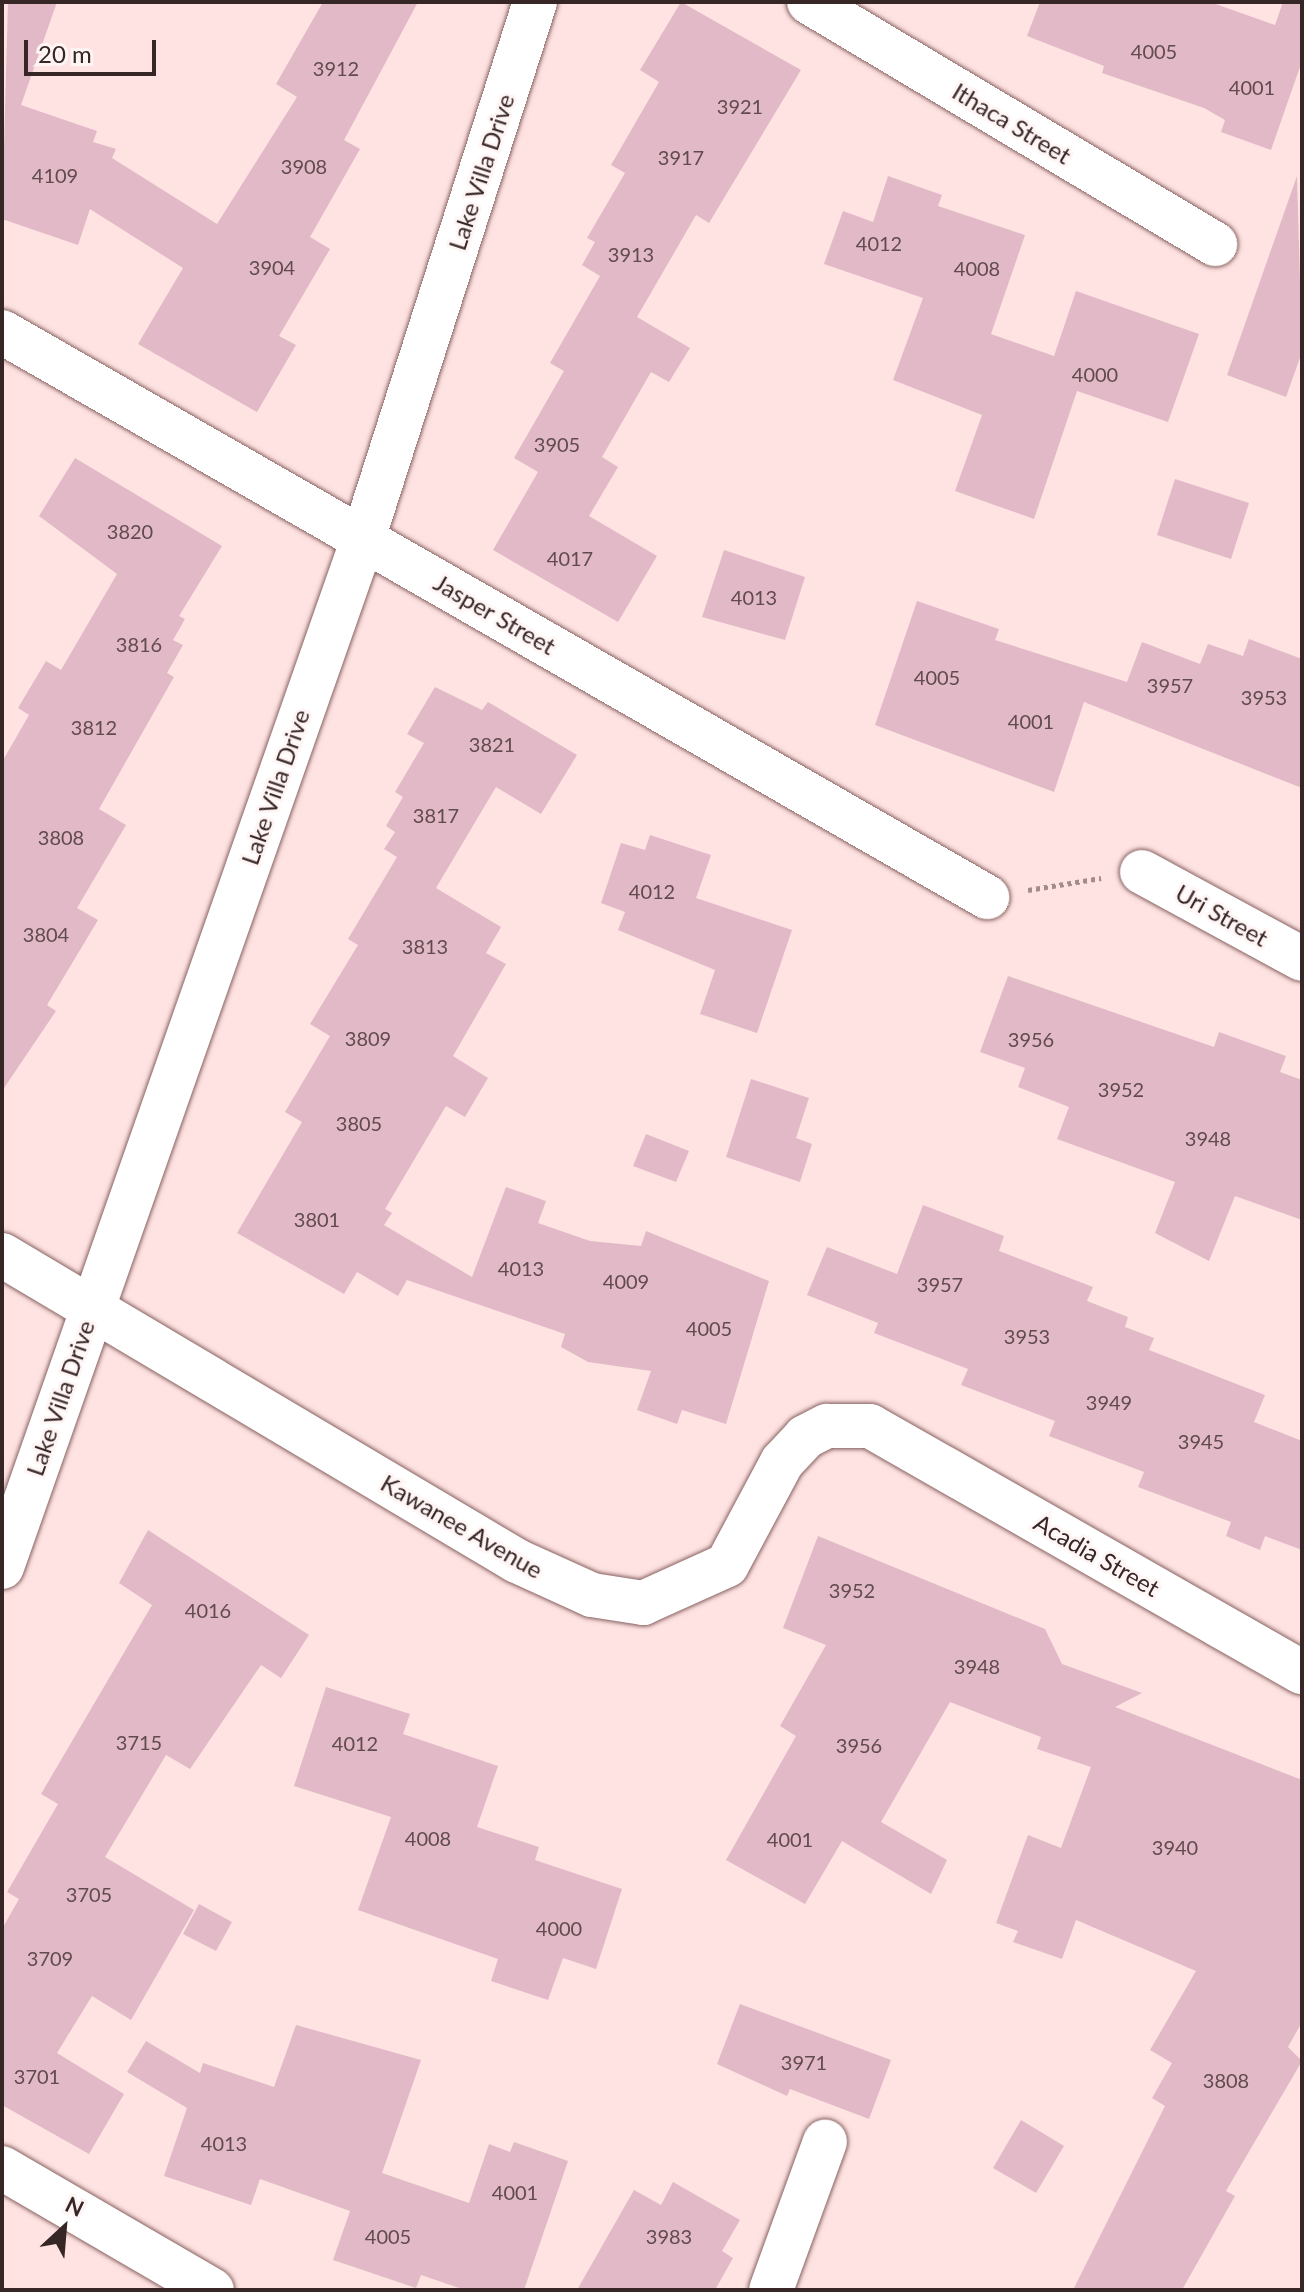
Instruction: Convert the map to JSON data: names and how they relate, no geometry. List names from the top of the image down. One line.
{"streets":{"street":["Ithaca Street","Lake Villa Drive","Jasper Street","Uri Street","Kawanee Avenue","Acadia Street"]},"crossings":[["Lake Villa Drive","Jasper Street"],["Lake Villa Drive","Kawanee Avenue"],["Kawanee Avenue","Acadia Street"]],"house_numbers":["4005","3912","4001","3921","3917","3908","4109","4012","3913","3904","4008","4000","3905","3820","4017","4013","3816","4005","3957","3953","4001","3812","3821","3817","3808","4012","3804","3813","3809","3956","3952","3805","3948","3801","4013","4009","3957","4005","3953","3949","3945","3952","4016","3948","3715","4012","3956","4008","4001","3940","3705","4000","3709","3971","3701","3808","4013","4001","4005","3983"],"scale_bar":"20 m","north":"top right"}
